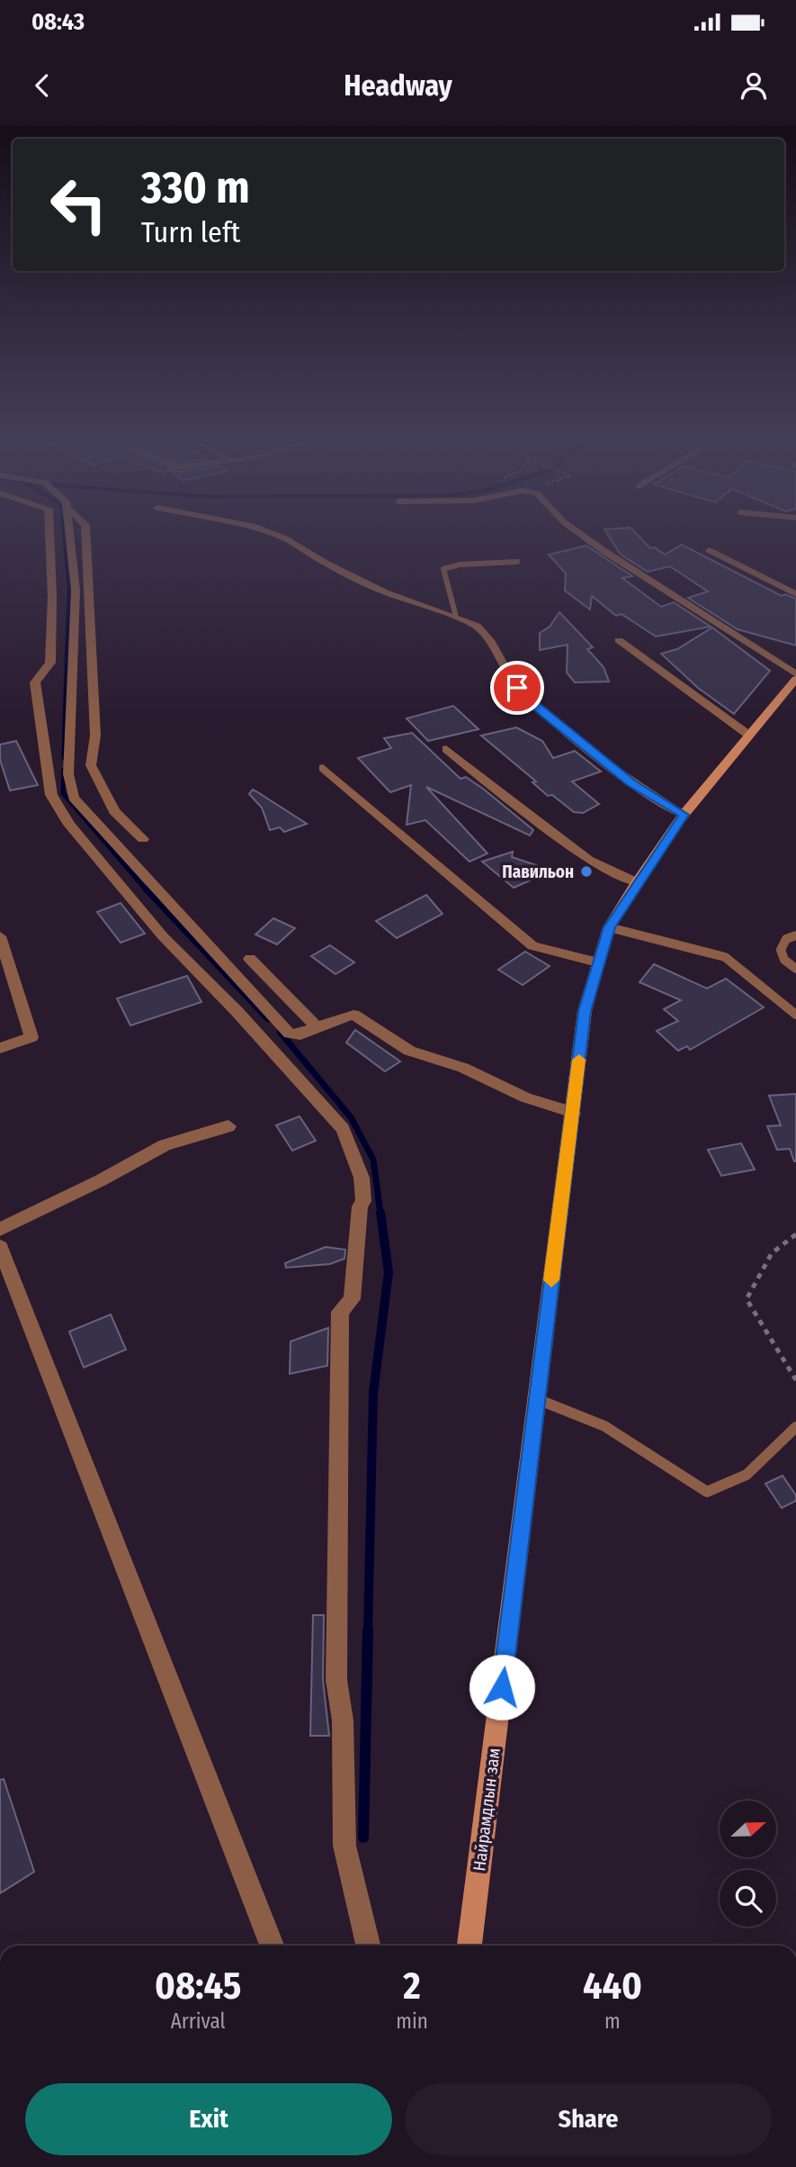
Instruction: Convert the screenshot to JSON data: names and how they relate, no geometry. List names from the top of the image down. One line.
{"streets":{"main road":["Найрамдлын зам"]},"places":["Павильон"],"north":"right","page":{"status":"08:43","header":"Headway","turn":["330 m","Turn left"],"eta":["08:45","Arrival","2","min","440","m"],"buttons":["Exit","Share"]}}
